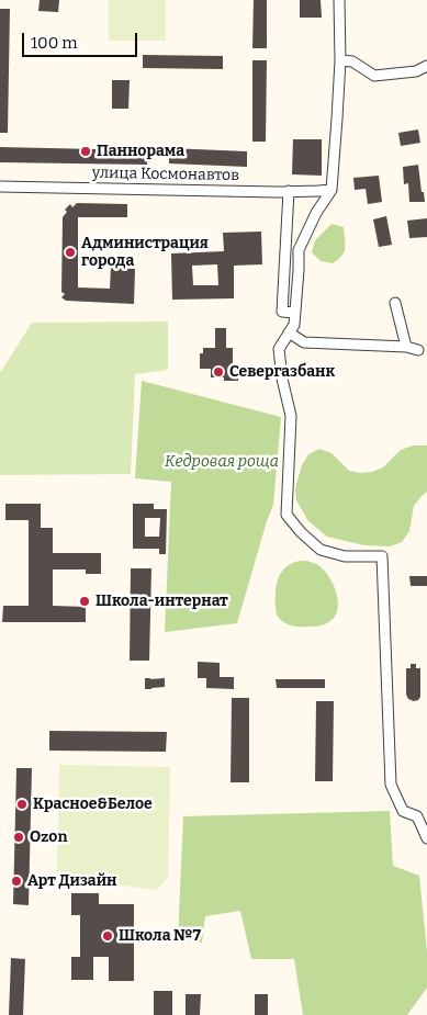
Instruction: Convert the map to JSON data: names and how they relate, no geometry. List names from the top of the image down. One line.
{"streets":{"street":["улица Космонавтов"]},"parks":["Кедровая роща"],"places":["Паннорама","Администрация города","Севергазбанк","Школа-интернат","Красное&Белое","Ozon","Арт Дизайн","Школа №7"],"scale_bar":"100 m"}
